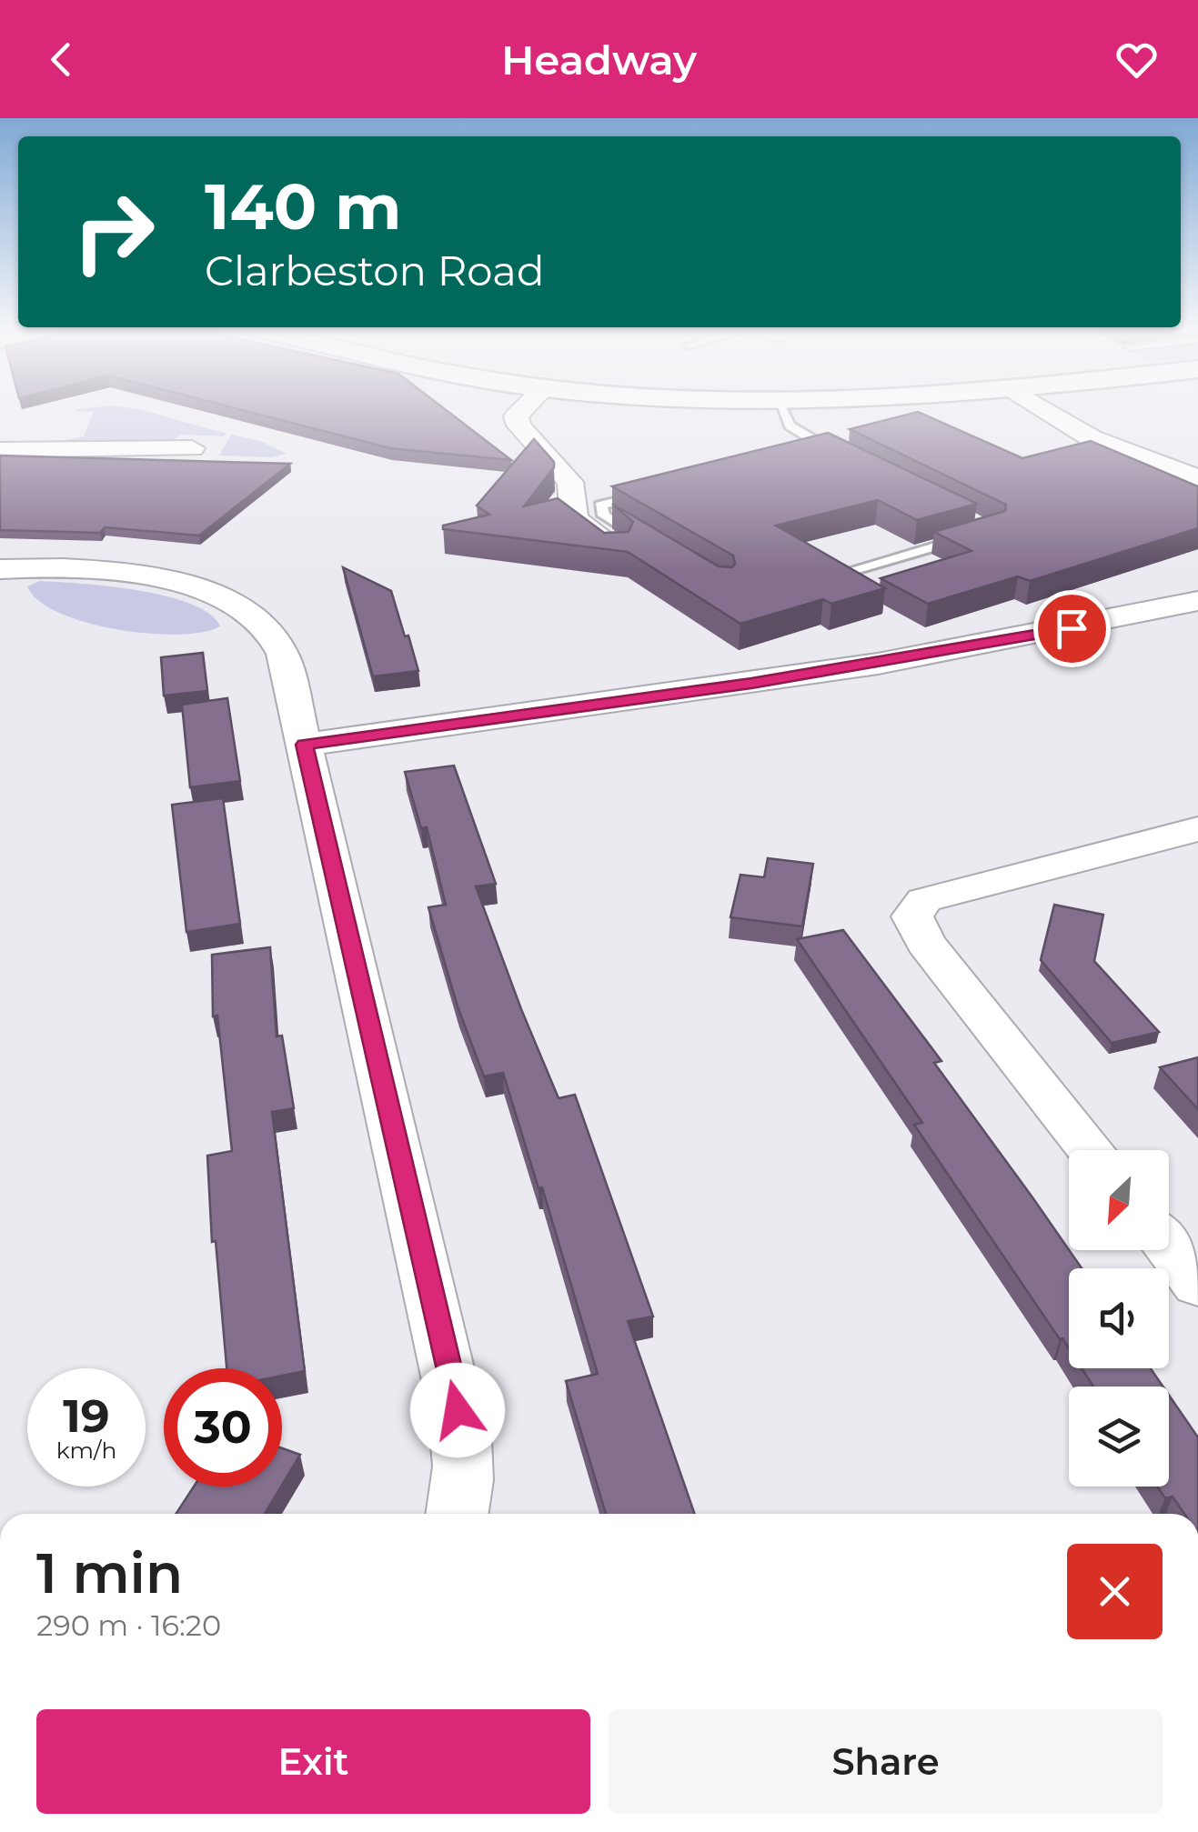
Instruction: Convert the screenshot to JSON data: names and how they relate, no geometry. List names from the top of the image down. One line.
{"north":"bottom left","page":{"header":"Headway","turn":["140 m","Clarbeston Road"],"speed":"19 km/h","limit":"30","heading":["1 min","290 m · 16:20"],"buttons":["Exit","Share"]}}
